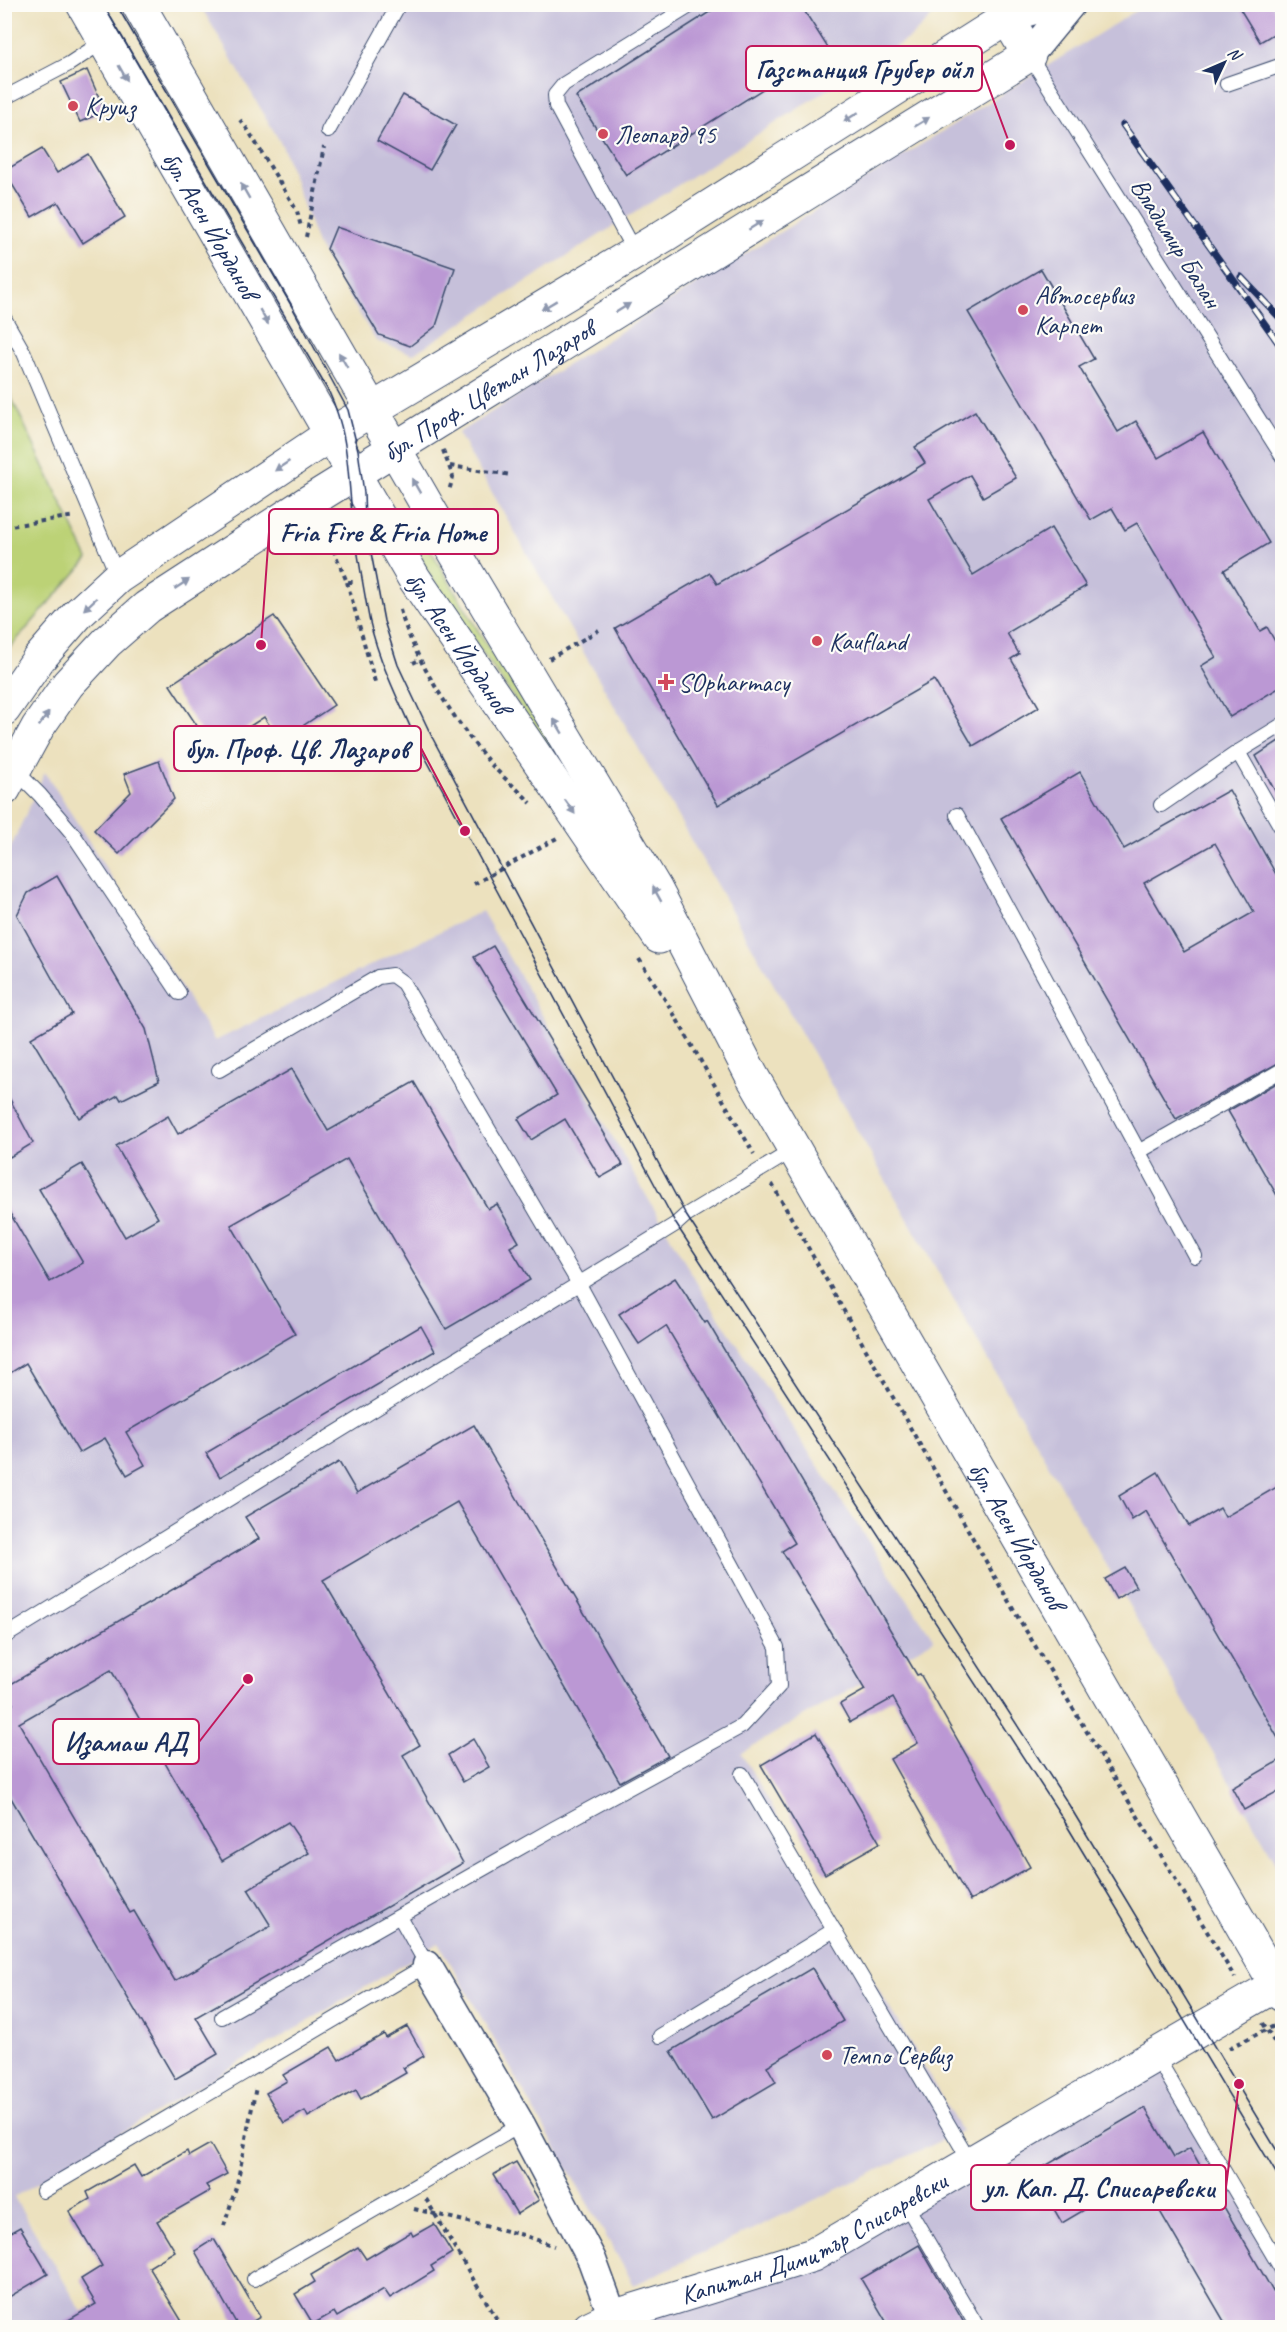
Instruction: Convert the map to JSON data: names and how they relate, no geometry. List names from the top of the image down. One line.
{"streets":{"main road":["бул. Асен Йорданов","бул. Проф. Цветан Лазаров","Капитан Димитър Списаревски"],"lane":["Владимир Балан"]},"crossings":[["бул. Асен Йорданов","бул. Проф. Цветан Лазаров"],["бул. Асен Йорданов","Капитан Димитър Списаревски"],["Владимир Балан","бул. Проф. Цветан Лазаров"]],"places":{"other":["Круиз","Леопард 95","Газстанция Грубер ойл","Автосервиз Карпет","Kaufland","Fria Fire & Fria Home","бул. Проф. Цв. Лазаров","Изамаш АД","Темпо Сервиз","ул. Кап. Д. Списаревски"],"health":["SOpharmacy"]},"north":"top right"}
